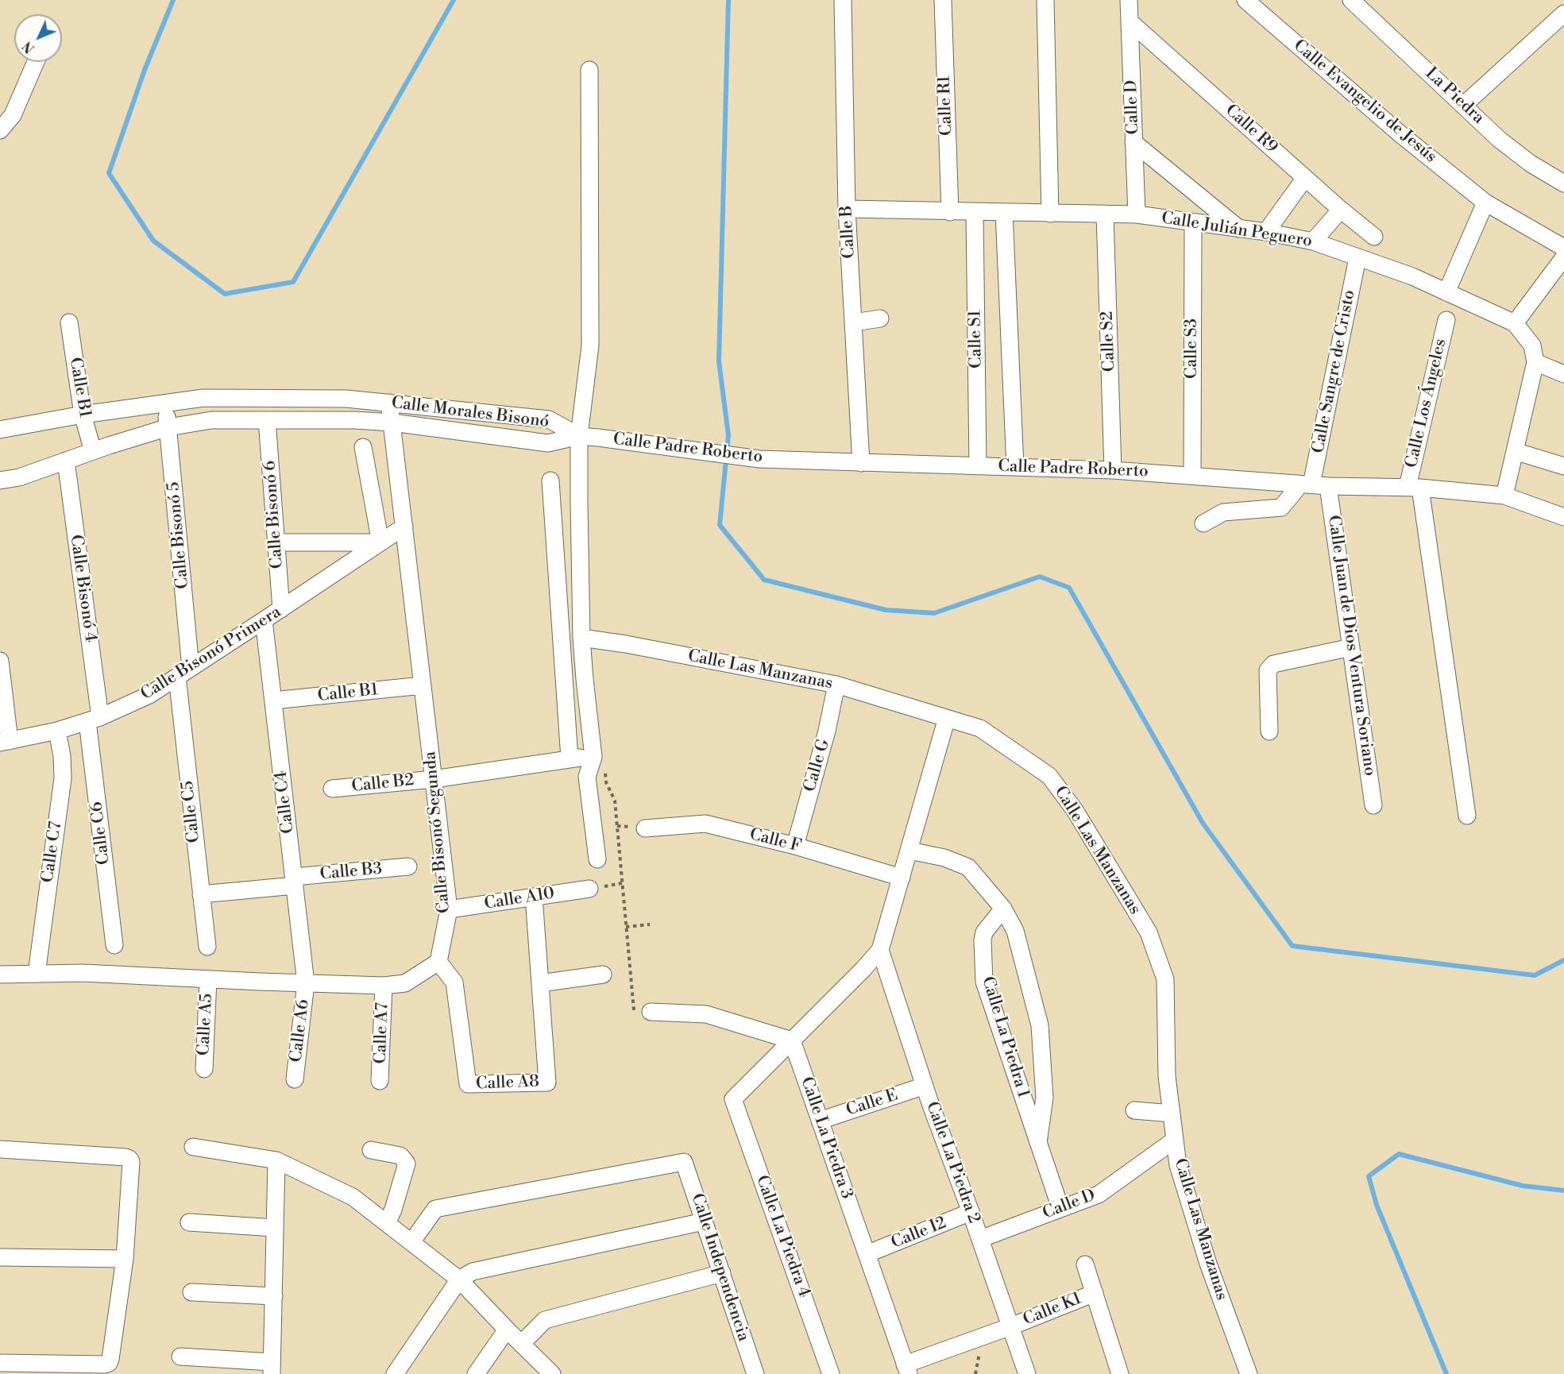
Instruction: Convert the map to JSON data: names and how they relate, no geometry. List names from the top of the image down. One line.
{"streets":{"street":["La Piedra","Calle Evangelio de Jesús","Calle R1","Calle D","Calle R9","Calle Julián Peguero","Calle B","Calle S1","Calle S2","Calle S3","Calle Sangre de Cristo","Calle B1","Calle Los Ángeles","Calle Morales Bisonó","Calle Padre Roberto","Calle Bisonó 6","Calle Bisonó 5","Calle Bisonó 4","Calle Juan de Dios Ventura Soriano","Calle Bisonó Primera","Calle Las Manzanas","Calle G","Calle B2","Calle C4","Calle C5","Calle Bisonó Segunda","Calle C6","Calle F","Calle C7","Calle B3","Calle A10","Calle A5","Calle A6","Calle A7","Calle La Piedra 1","Calle A8","Calle E","Calle La Piedra 3","Calle La Piedra 2","Calle I2","Calle La Piedra 4","Calle Independencia","Calle K1"]},"crossings":[["Calle R1","Calle Julián Peguero"],["Calle D","Calle R9"],["Calle D","Calle Julián Peguero"],["Calle D","Calle Las Manzanas"],["Calle D","Calle La Piedra 1"],["Calle D","Calle La Piedra 2"],["Calle Julián Peguero","Calle B"],["Calle Julián Peguero","Calle S1"],["Calle Julián Peguero","Calle S2"],["Calle Julián Peguero","Calle S3"],["Calle Julián Peguero","Calle Sangre de Cristo"],["Calle B","Calle Padre Roberto"],["Calle S1","Calle Padre Roberto"],["Calle S2","Calle Padre Roberto"],["Calle S3","Calle Padre Roberto"],["Calle Sangre de Cristo","Calle Padre Roberto"],["Calle Sangre de Cristo","Calle Juan de Dios Ventura Soriano"],["Calle B1","Calle Morales Bisonó"],["Calle B1","Calle C4"],["Calle B1","Calle Bisonó Segunda"],["Calle Los Ángeles","Calle Padre Roberto"],["Calle Morales Bisonó","Calle Padre Roberto"],["Calle Morales Bisonó","Calle Bisonó 6"],["Calle Morales Bisonó","Calle Bisonó 5"],["Calle Morales Bisonó","Calle Bisonó 4"],["Calle Morales Bisonó","Calle Bisonó Segunda"],["Calle Padre Roberto","Calle Juan de Dios Ventura Soriano"],["Calle Bisonó 6","Calle Bisonó Primera"],["Calle Bisonó 5","Calle Bisonó Primera"],["Calle Bisonó 5","Calle C5"],["Calle Bisonó 4","Calle Bisonó Primera"],["Calle Bisonó 4","Calle C6"],["Calle Bisonó Primera","Calle C4"],["Calle Bisonó Primera","Calle C5"],["Calle Bisonó Primera","Calle Bisonó Segunda"],["Calle Bisonó Primera","Calle C6"],["Calle Bisonó Primera","Calle C7"],["Calle Las Manzanas","Calle G"],["Calle G","Calle F"],["Calle B2","Calle Bisonó Segunda"],["Calle C4","Calle B3"],["Calle C4","Calle A6"],["Calle C5","Calle B3"],["Calle Bisonó Segunda","Calle A10"],["Calle Bisonó Segunda","Calle A8"],["Calle A10","Calle A8"],["Calle E","Calle La Piedra 3"],["Calle E","Calle La Piedra 2"],["Calle La Piedra 3","Calle I2"],["Calle La Piedra 3","Calle La Piedra 4"],["Calle La Piedra 3","Calle K1"],["Calle La Piedra 2","Calle I2"],["Calle La Piedra 2","Calle K1"]],"north":"bottom left"}
